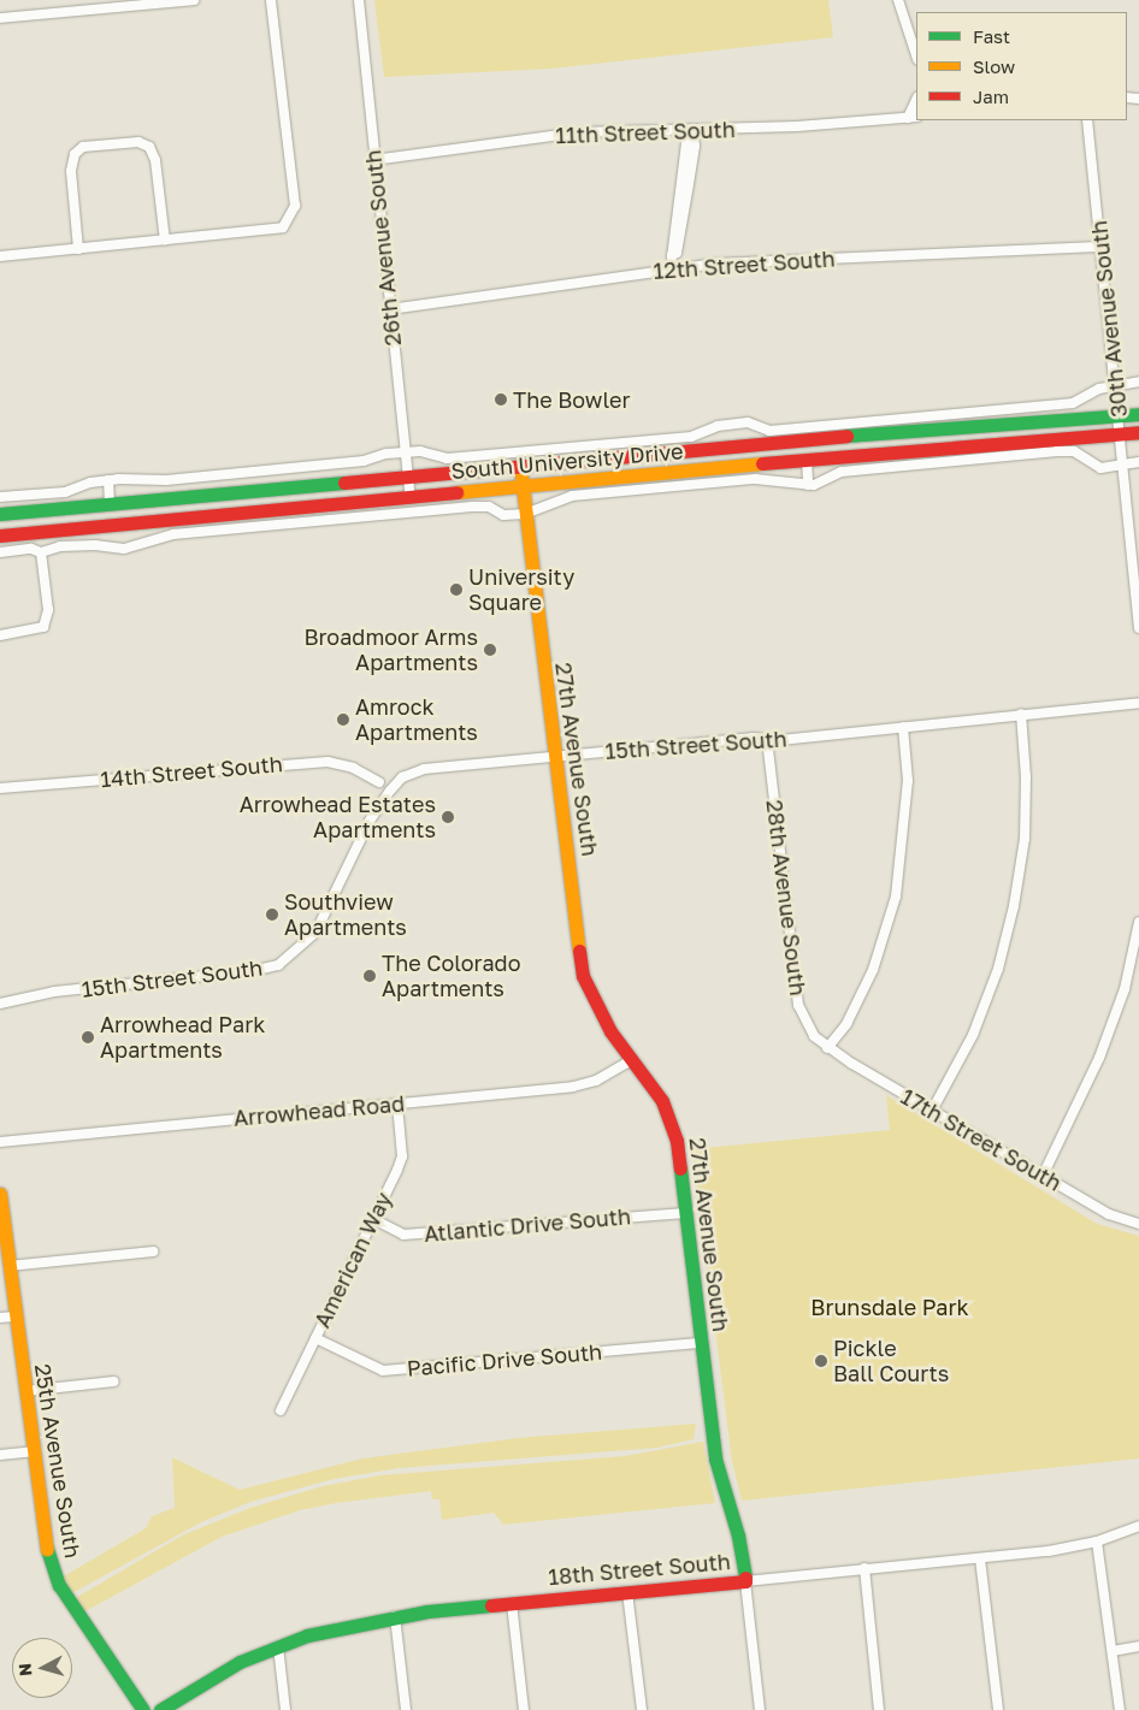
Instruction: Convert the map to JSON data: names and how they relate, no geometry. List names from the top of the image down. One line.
{"streets":{"main road":["South University Drive","27th Avenue South","25th Avenue South","18th Street South"],"street":["11th Street South","26th Avenue South","12th Street South","30th Avenue South","15th Street South","14th Street South","28th Avenue South","Arrowhead Road","17th Street South","Atlantic Drive South","American Way","Pacific Drive South"]},"crossings":[["11th Street South","26th Avenue South"],["26th Avenue South","12th Street South"],["26th Avenue South","South University Drive"],["12th Street South","30th Avenue South"],["30th Avenue South","South University Drive"],["South University Drive","27th Avenue South"],["15th Street South","27th Avenue South"],["15th Street South","28th Avenue South"],["27th Avenue South","Arrowhead Road"],["27th Avenue South","Atlantic Drive South"],["27th Avenue South","Pacific Drive South"],["27th Avenue South","18th Street South"],["28th Avenue South","17th Street South"],["Arrowhead Road","American Way"],["Atlantic Drive South","American Way"],["American Way","Pacific Drive South"]],"parks":["Brunsdale Park"],"places":["The Bowler","University Square","Broadmoor Arms Apartments","Amrock Apartments","Arrowhead Estates Apartments","Southview Apartments","The Colorado Apartments","Arrowhead Park Apartments","Pickle Ball Courts"],"legend":["Fast","Slow","Jam"],"north":"left"}
